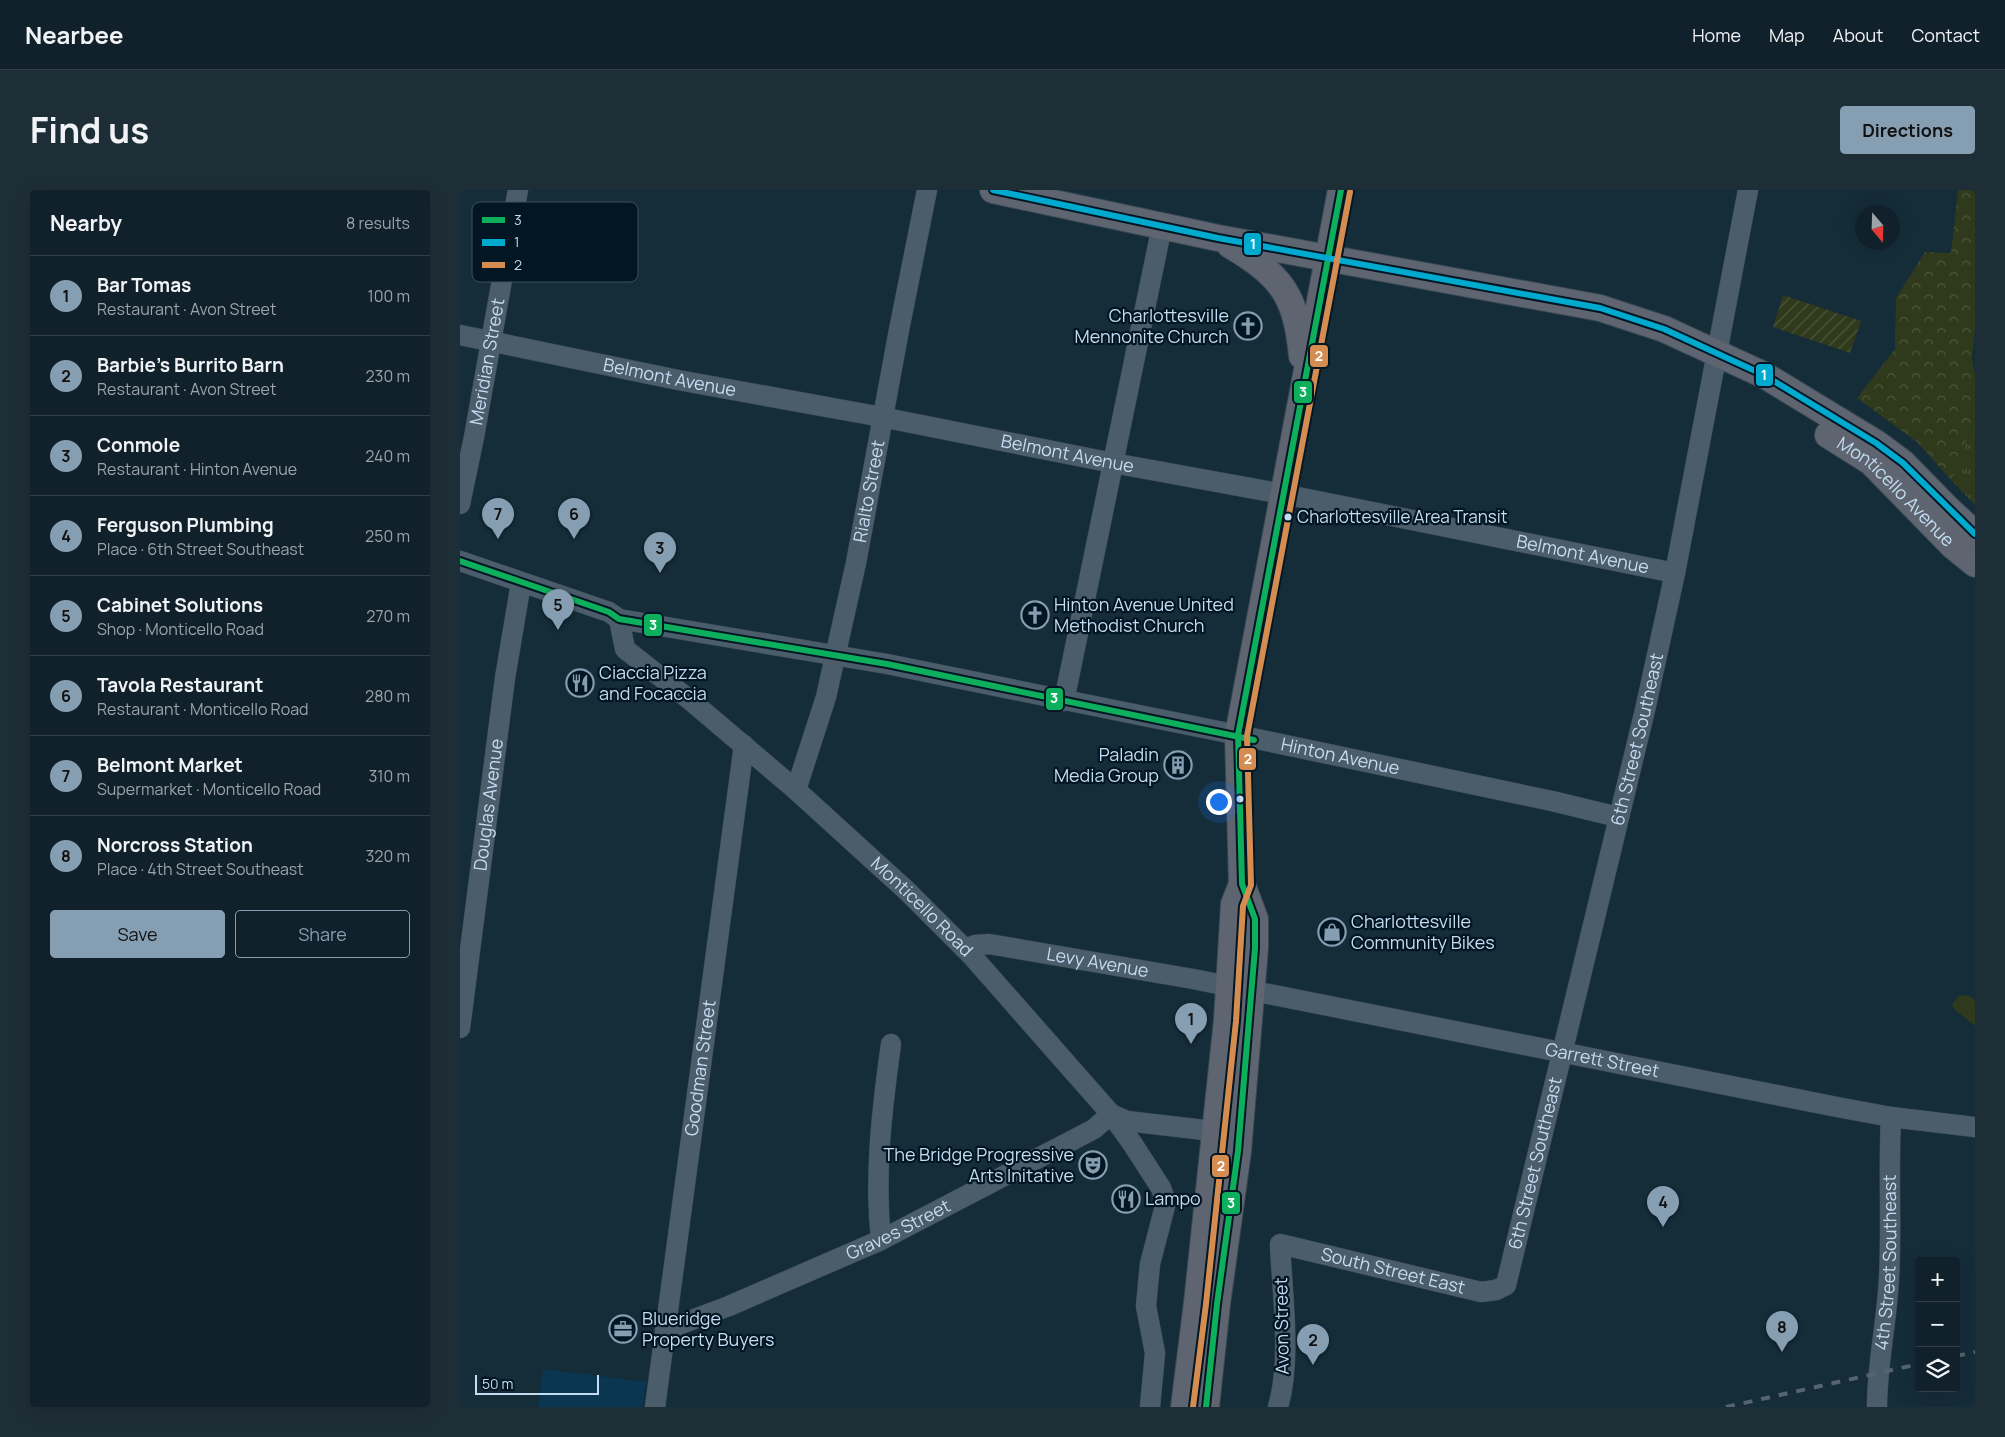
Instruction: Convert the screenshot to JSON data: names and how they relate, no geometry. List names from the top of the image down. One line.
{"streets":{"main road":["Monticello Avenue"],"street":["Meridian Street","Belmont Avenue","Rialto Street","6th Street Southeast","Hinton Avenue","Douglas Avenue","Monticello Road","Levy Avenue","Garrett Street","Goodman Street","Graves Street","4th Street Southeast","South Street East","Avon Street"]},"crossings":[["Meridian Street","Belmont Avenue"],["Belmont Avenue","Rialto Street"],["Belmont Avenue","6th Street Southeast"],["Rialto Street","Hinton Avenue"],["Rialto Street","Monticello Road"],["Monticello Avenue","6th Street Southeast"],["6th Street Southeast","Hinton Avenue"],["6th Street Southeast","Garrett Street"],["6th Street Southeast","South Street East"],["Hinton Avenue","Monticello Road"],["Monticello Road","Levy Avenue"],["Monticello Road","Goodman Street"],["Monticello Road","Graves Street"],["Levy Avenue","Garrett Street"],["Garrett Street","4th Street Southeast"],["Goodman Street","Graves Street"],["South Street East","Avon Street"]],"places":{"church":["Charlottesville Mennonite Church","Hinton Avenue United Methodist Church"],"other":["Charlottesville Area Transit"],"restaurant":["Ciaccia Pizza and Focaccia","Lampo"],"building":["Paladin Media Group"],"shop":["Charlottesville Community Bikes"],"theatre":["The Bridge Progressive Arts Initative"],"office":["Blueridge Property Buyers"]},"lines":["transit line 3","transit line 1","transit line 2"],"legend":["3","1","2"],"scale_bar":"50 m","north":"bottom","page":{"header":"Nearbee","nav":["Home","Map","About","Contact"],"title":"Find us","buttons":["Directions",["Save","Share"]],"heading":["Nearby","8 results"],"list":[{"mark":"1","name":"Bar Tomas","note":"Restaurant · Avon Street","value":"100 m"},{"mark":"2","name":"Barbie's Burrito Barn","note":"Restaurant · Avon Street","value":"230 m"},{"mark":"3","name":"Conmole","note":"Restaurant · Hinton Avenue","value":"240 m"},{"mark":"4","name":"Ferguson Plumbing","note":"Place · 6th Street Southeast","value":"250 m"},{"mark":"5","name":"Cabinet Solutions","note":"Shop · Monticello Road","value":"270 m"},{"mark":"6","name":"Tavola Restaurant","note":"Restaurant · Monticello Road","value":"280 m"},{"mark":"7","name":"Belmont Market","note":"Supermarket · Monticello Road","value":"310 m"},{"mark":"8","name":"Norcross Station","note":"Place · 4th Street Southeast","value":"320 m"}],"pins":["6","7","3","5","1","4","8","2"],"map_buttons":["+","−"],"scale":"50 m"}}
